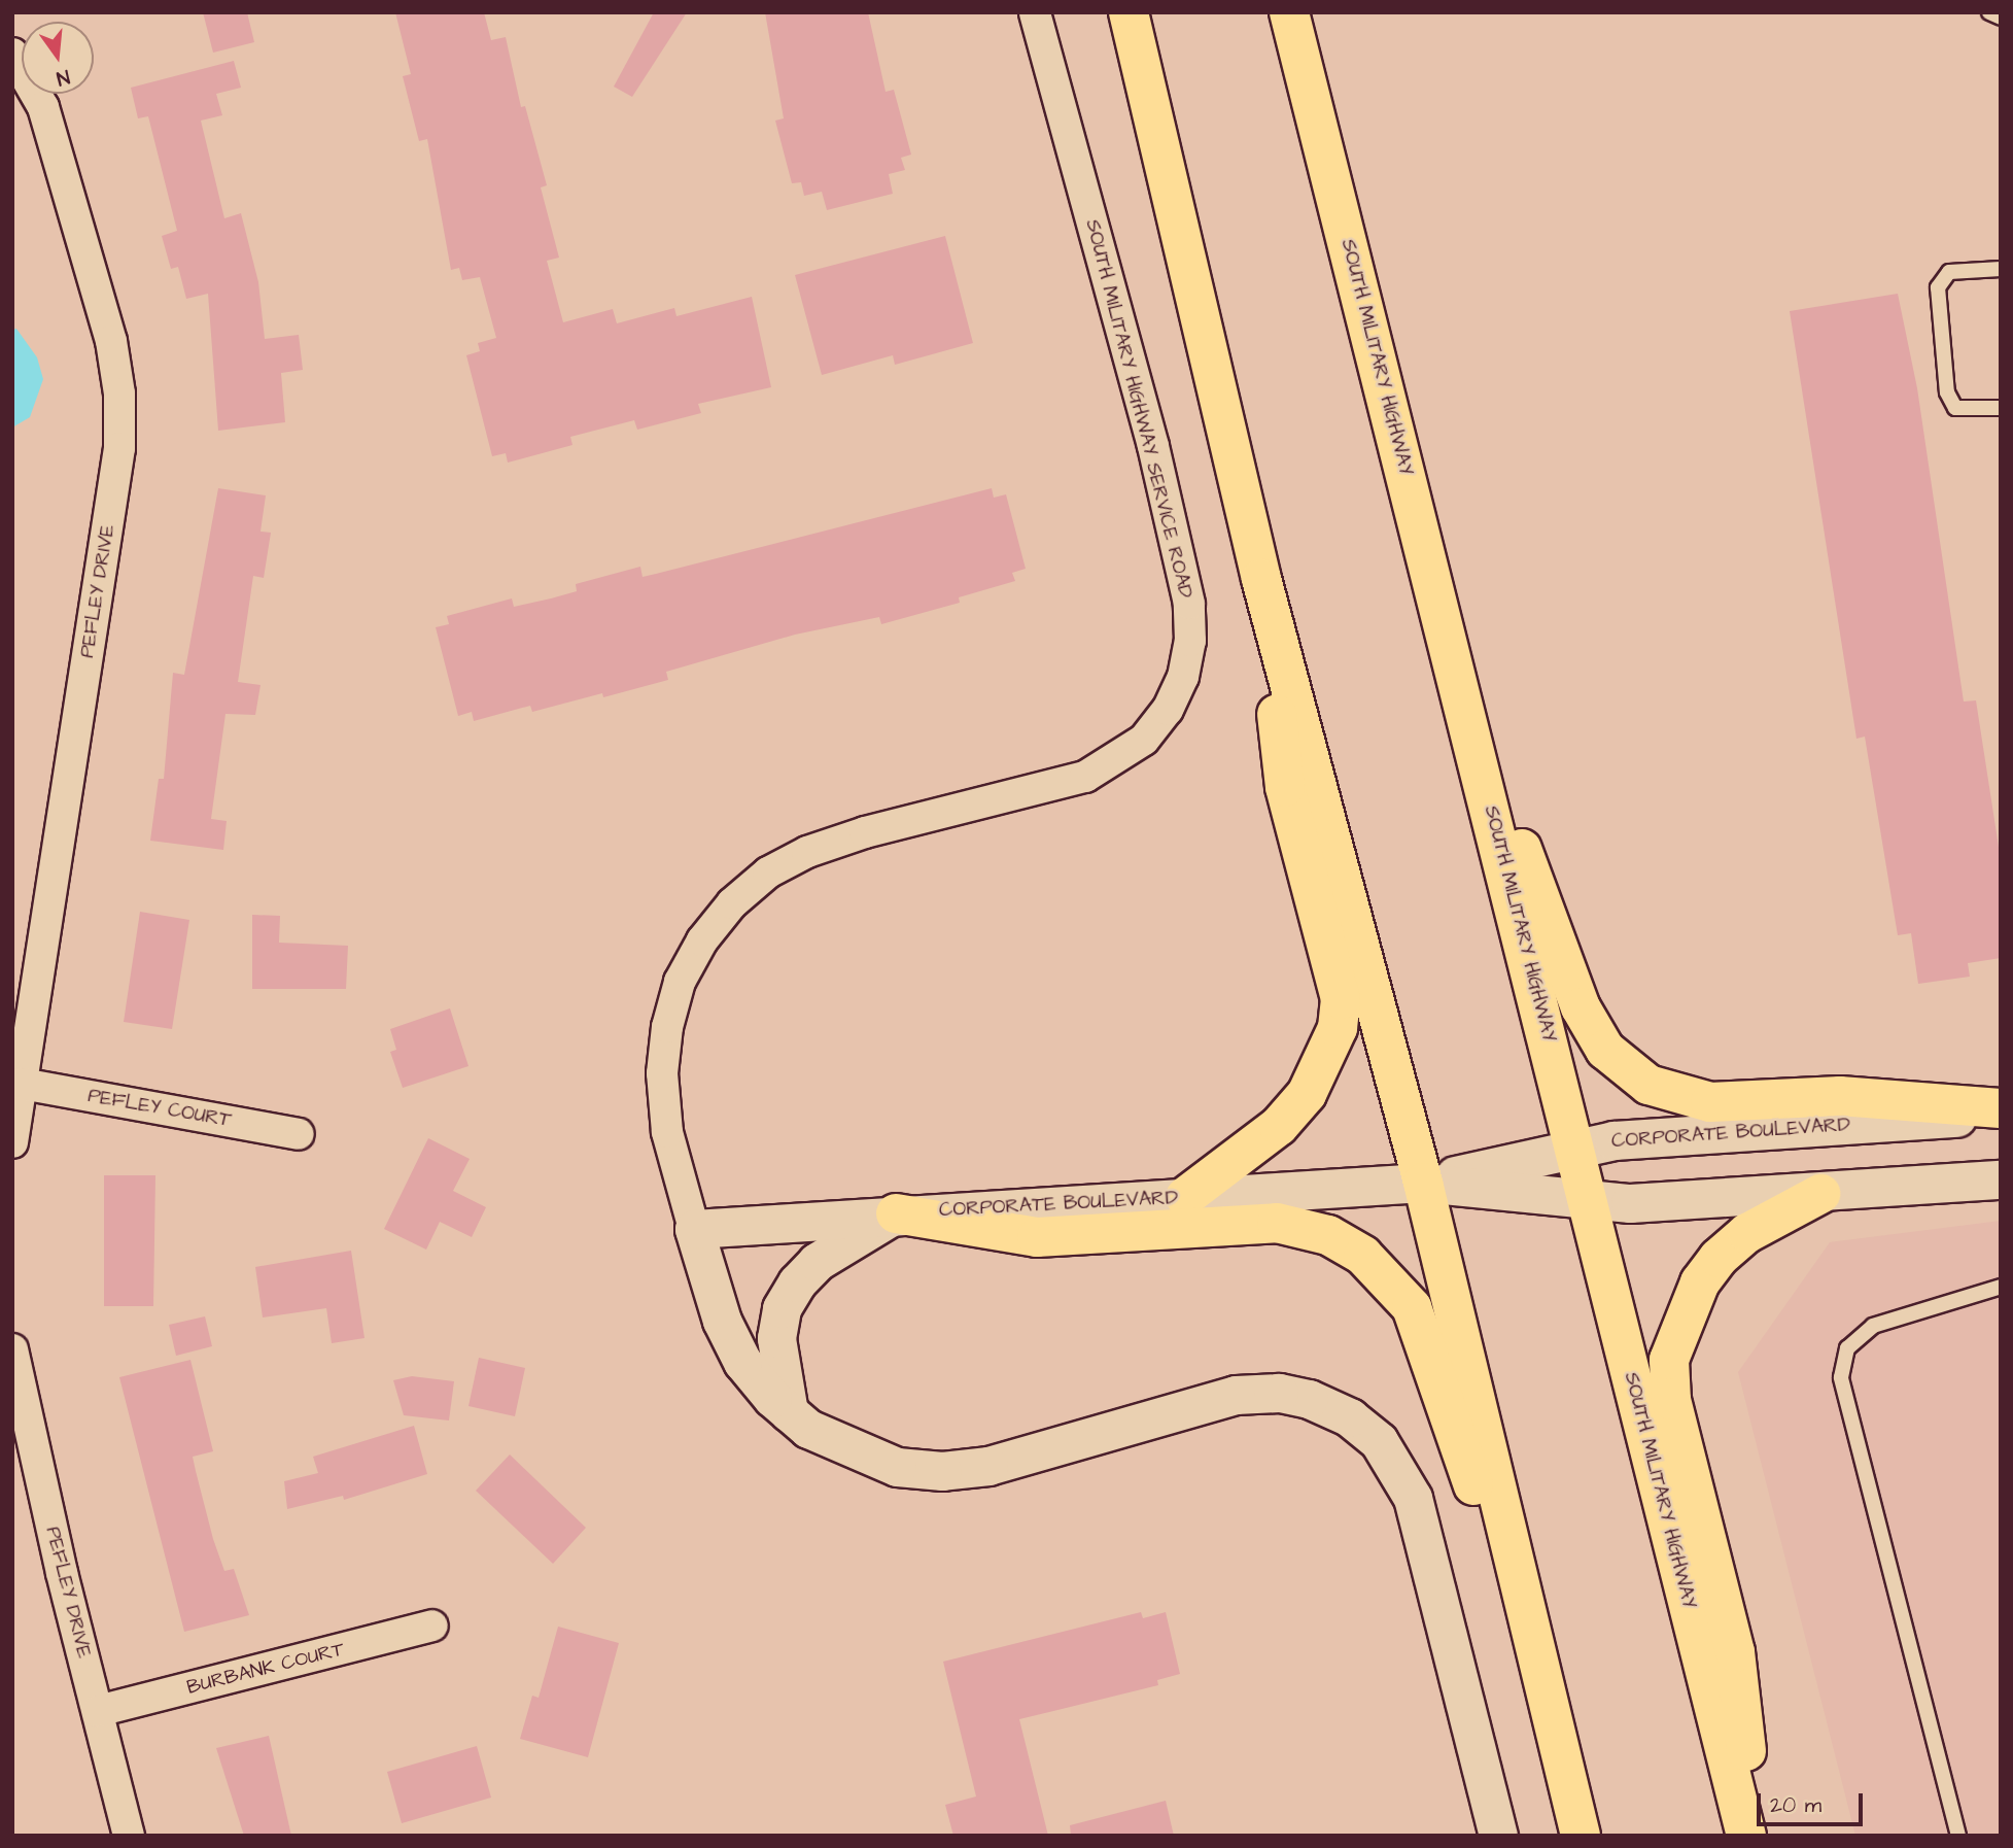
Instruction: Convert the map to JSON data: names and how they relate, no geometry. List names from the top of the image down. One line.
{"streets":{"main road":["SOUTH MILITARY HIGHWAY"],"street":["SOUTH MILITARY HIGHWAY SERVICE ROAD","PEFLEY DRIVE","PEFLEY COURT","CORPORATE BOULEVARD","BURBANK COURT"]},"crossings":[["SOUTH MILITARY HIGHWAY","CORPORATE BOULEVARD"],["SOUTH MILITARY HIGHWAY SERVICE ROAD","CORPORATE BOULEVARD"],["PEFLEY DRIVE","PEFLEY COURT"],["PEFLEY DRIVE","BURBANK COURT"]],"scale_bar":"20 m","north":"bottom"}
